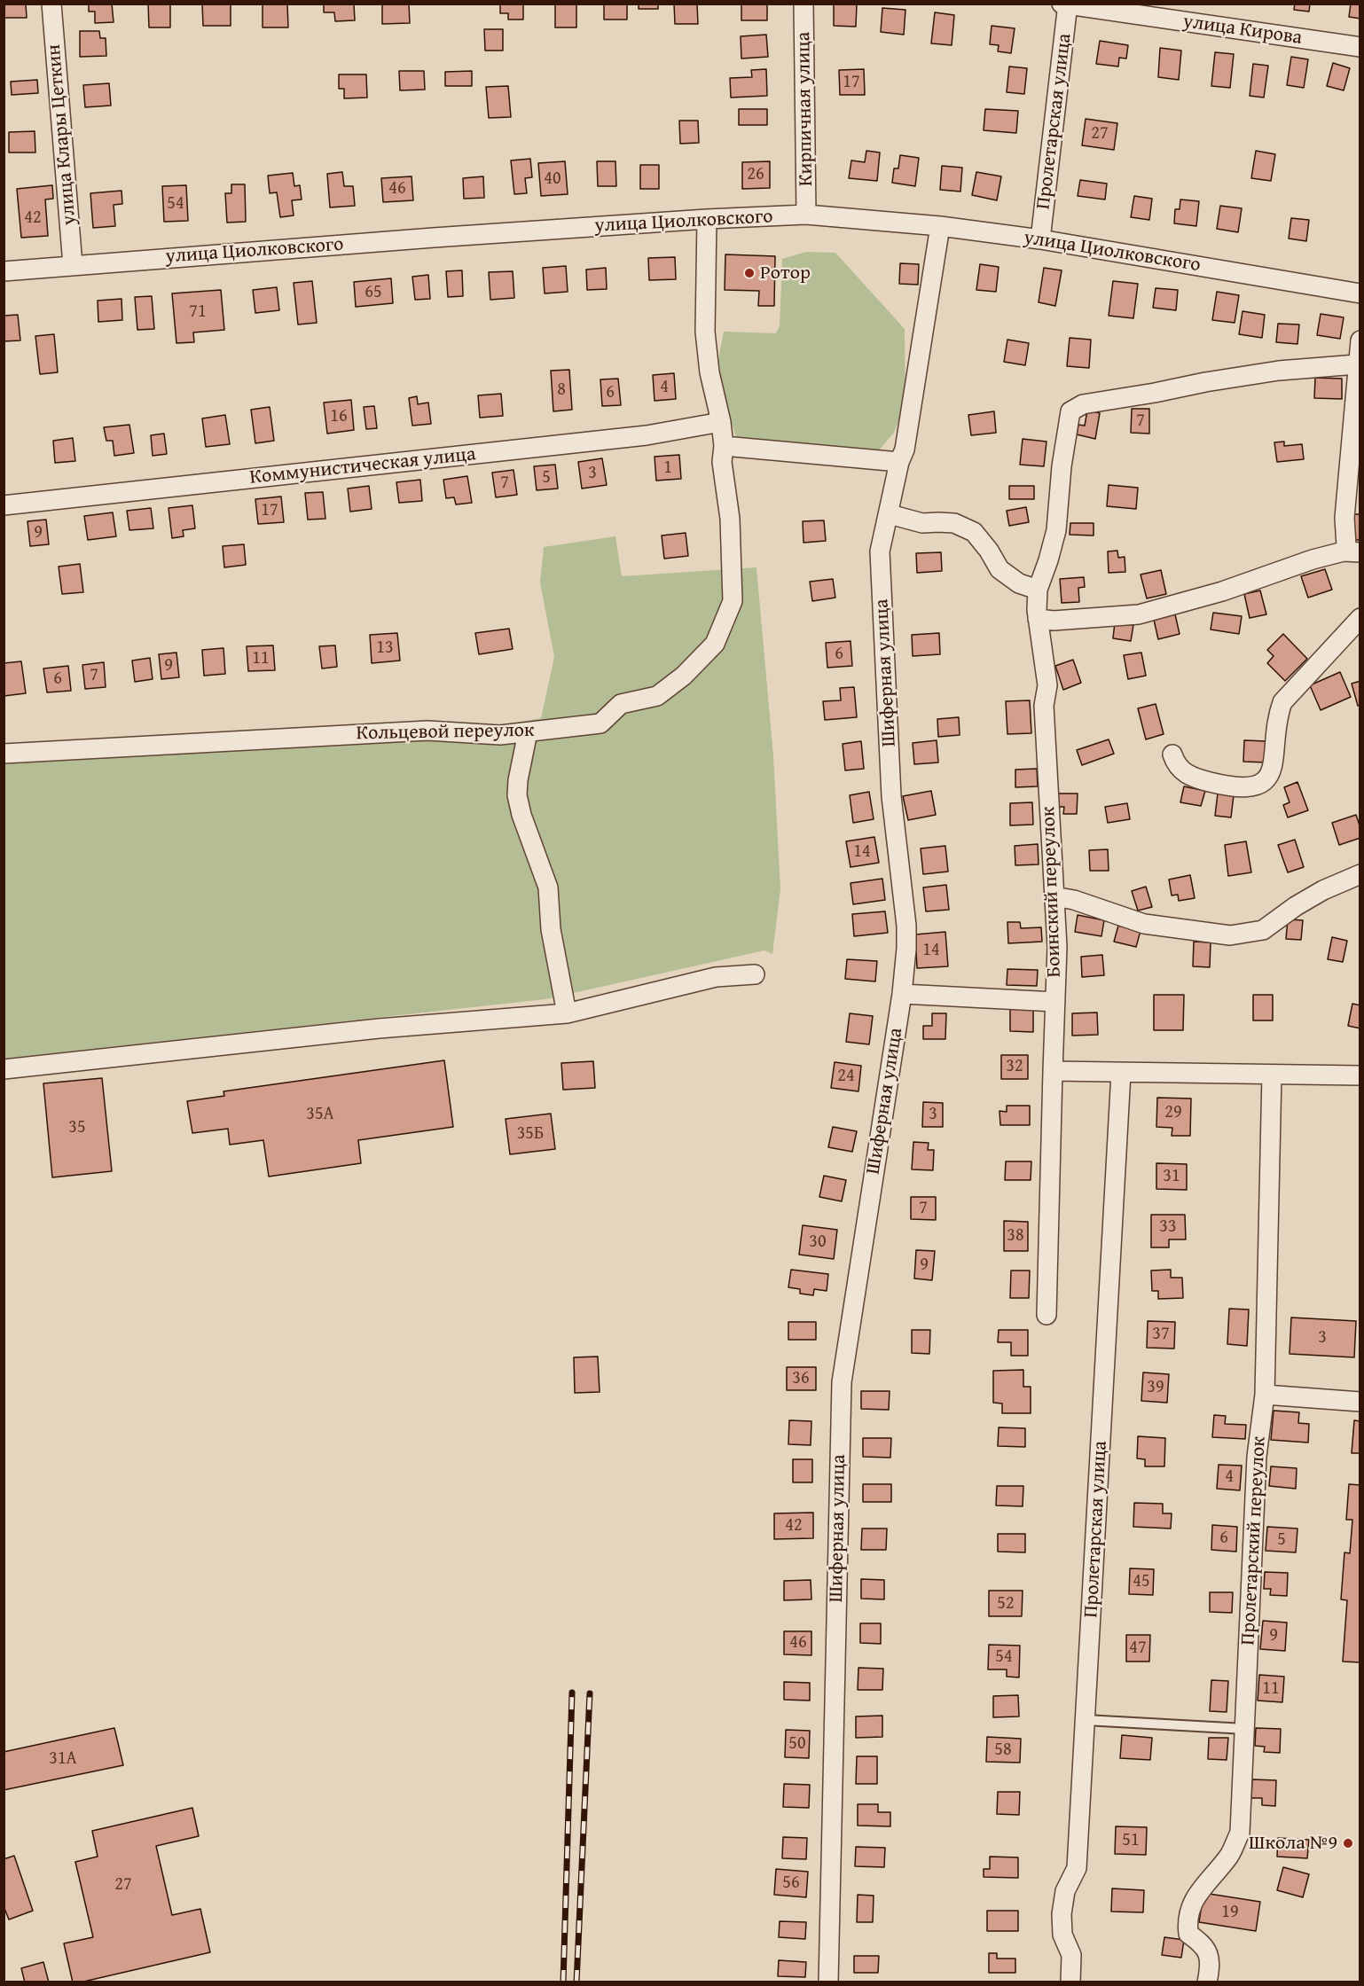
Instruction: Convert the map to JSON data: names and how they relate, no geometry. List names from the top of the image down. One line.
{"streets":{"street":["улица Кирова","Кирпичная улица","Пролетарская улица","улица Клары Цеткин","улица Циолковского","Коммунистическая улица","Шиферная улица","Кольцевой переулок","Боинский переулок","Пролетарский переулок"]},"crossings":[["улица Кирова","Пролетарская улица"],["Кирпичная улица","улица Циолковского"],["Пролетарская улица","улица Циолковского"],["улица Клары Цеткин","улица Циолковского"],["улица Циолковского","Шиферная улица"],["улица Циолковского","Кольцевой переулок"],["Коммунистическая улица","Кольцевой переулок"]],"places":["Poтор","Школа №9"],"house_numbers":["17","27","26","40","46","54","42","65","71","4","8","6","16","7","1","3","5","7","17","9","13","6","11","9","7","6","14","14","32","24","29","35А","3","35","35Б","31","7","33","38","30","9","37","3","36","39","4","42","6","5","45","52","9","46","47","54","11","50","58","31А","51","56","27","19"]}
